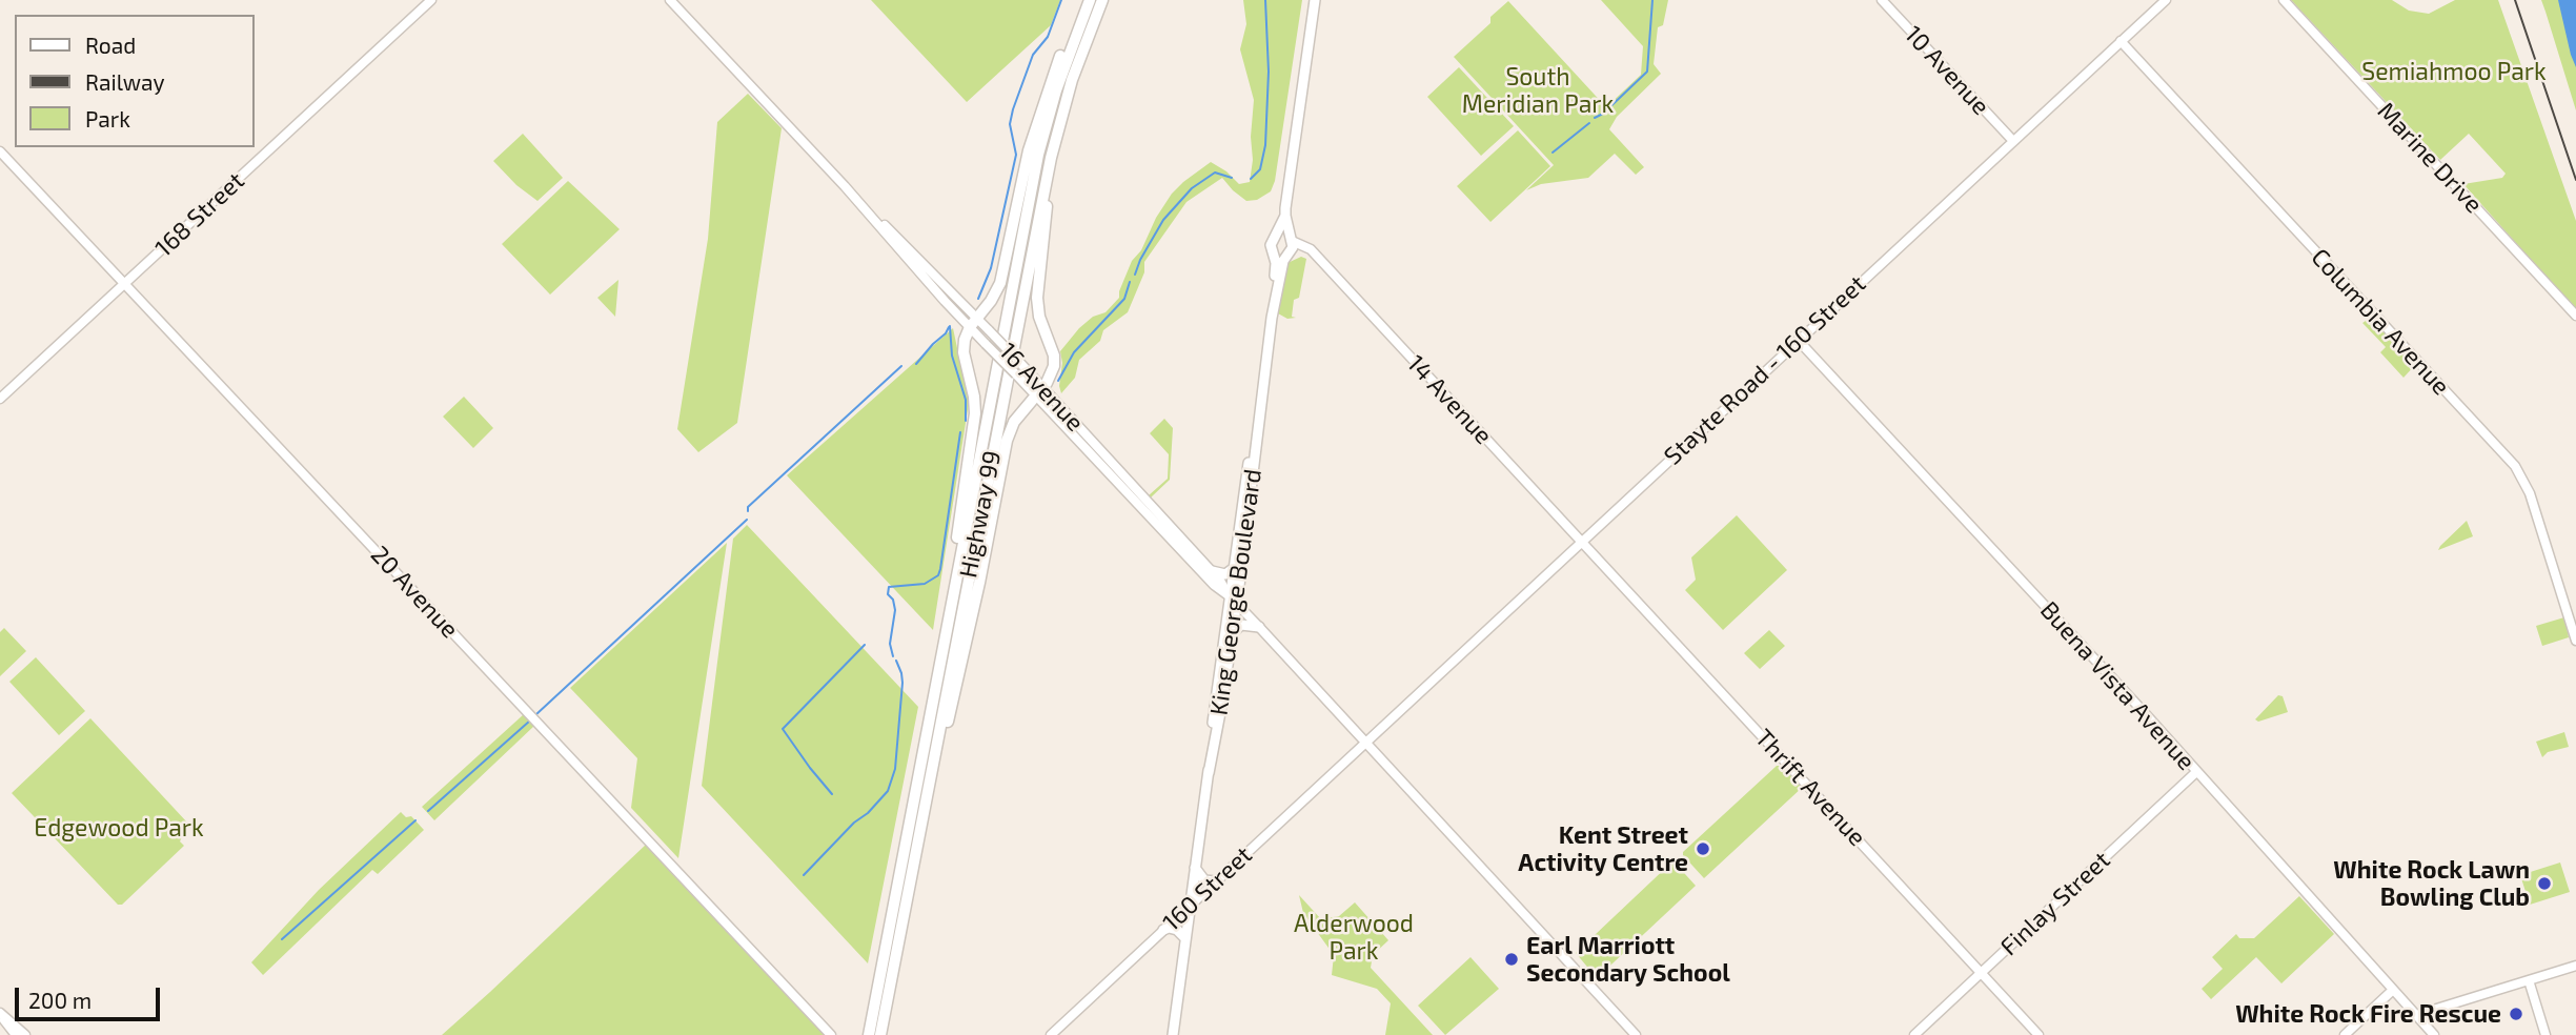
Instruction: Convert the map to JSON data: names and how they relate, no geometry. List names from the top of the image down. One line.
{"streets":{"highway":["Highway 99"],"main road":["King George Boulevard"],"street":["10 Avenue","Marine Drive","168 Street","Columbia Avenue","Stayte Road - 160 Street","16 Avenue","14 Avenue","20 Avenue","Buena Vista Avenue","Thrift Avenue","160 Street","Finlay Street"]},"crossings":[["10 Avenue","Stayte Road - 160 Street"],["168 Street","20 Avenue"],["Columbia Avenue","Stayte Road - 160 Street"],["Stayte Road - 160 Street","16 Avenue"],["Stayte Road - 160 Street","14 Avenue"],["Stayte Road - 160 Street","Buena Vista Avenue"],["Stayte Road - 160 Street","Thrift Avenue"],["Stayte Road - 160 Street","160 Street"],["16 Avenue","King George Boulevard"],["16 Avenue","160 Street"],["14 Avenue","King George Boulevard"],["14 Avenue","Thrift Avenue"],["King George Boulevard","160 Street"],["Buena Vista Avenue","Finlay Street"],["Thrift Avenue","Finlay Street"]],"parks":["Semiahmoo Park","South Meridian Park","Edgewood Park","Alderwood Park"],"places":["Kent Street Activity Centre","White Rock Lawn Bowling Club","Earl Marriott Secondary School","White Rock Fire Rescue"],"legend":["Road","Railway","Park"],"scale_bar":"200 m"}
